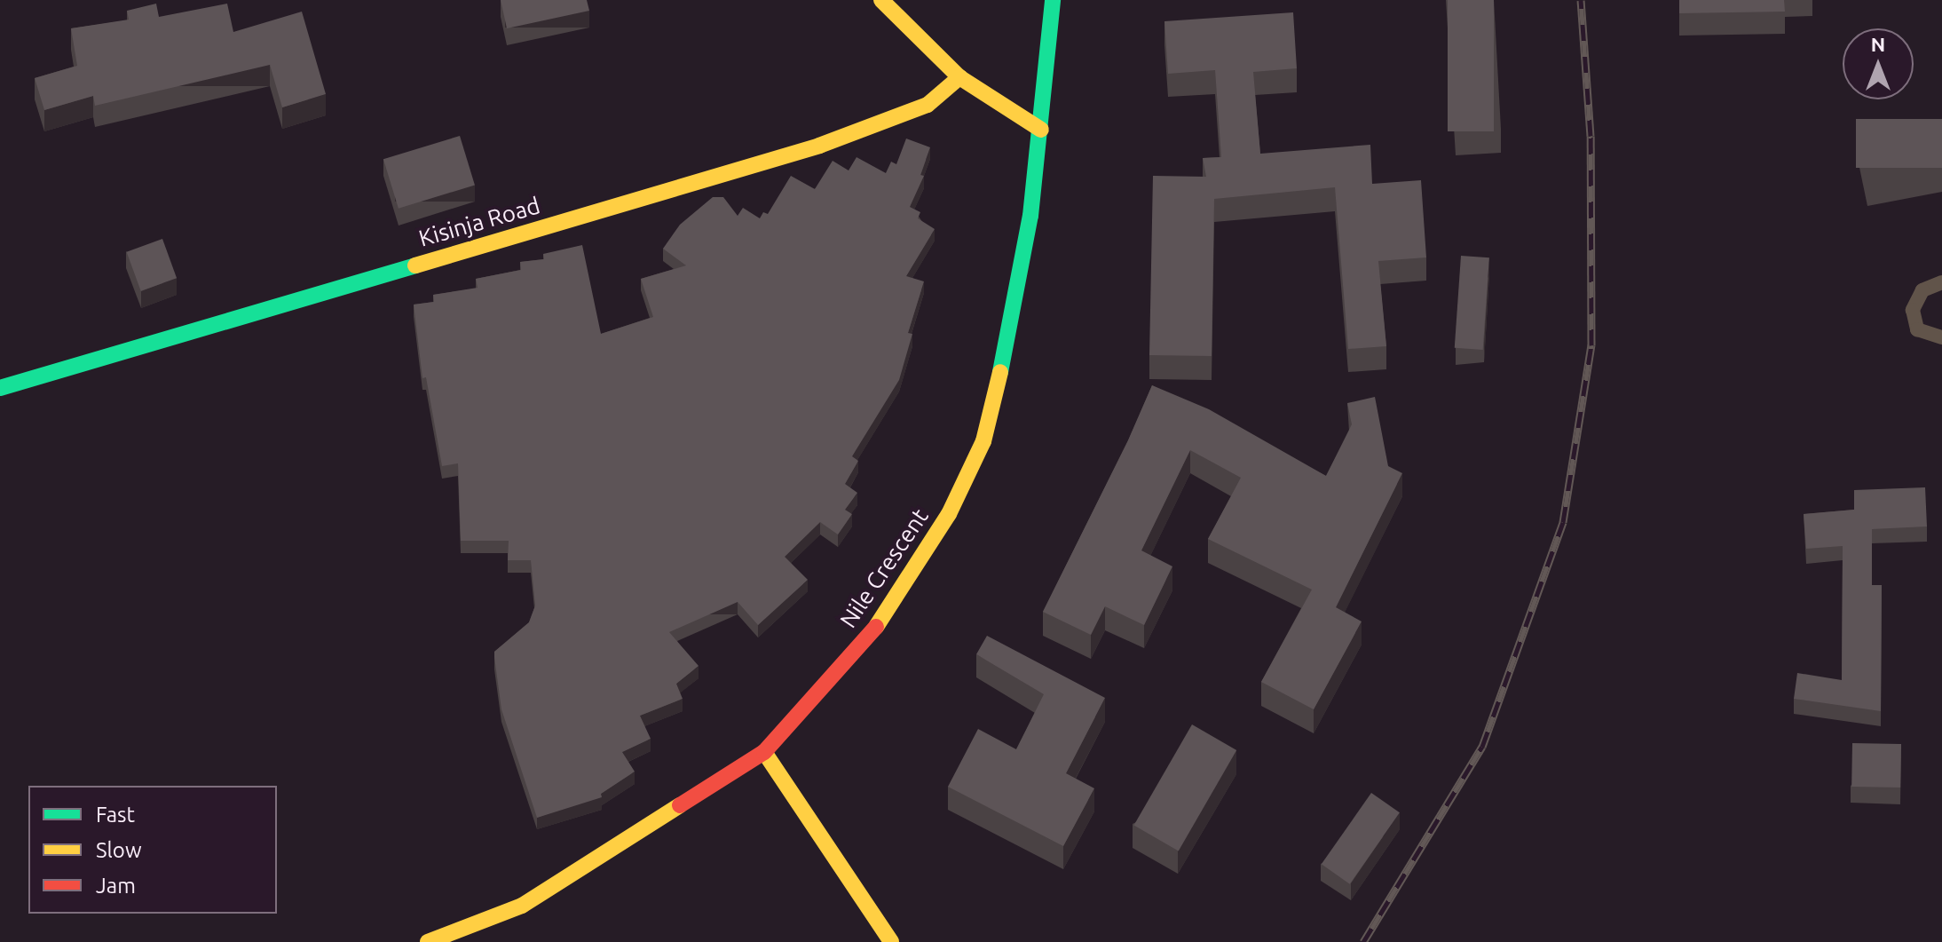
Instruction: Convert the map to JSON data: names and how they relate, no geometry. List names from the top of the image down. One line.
{"streets":{"street":["Kisinja Road","Nile Crescent"]},"legend":["Fast","Slow","Jam"],"north":"top"}
